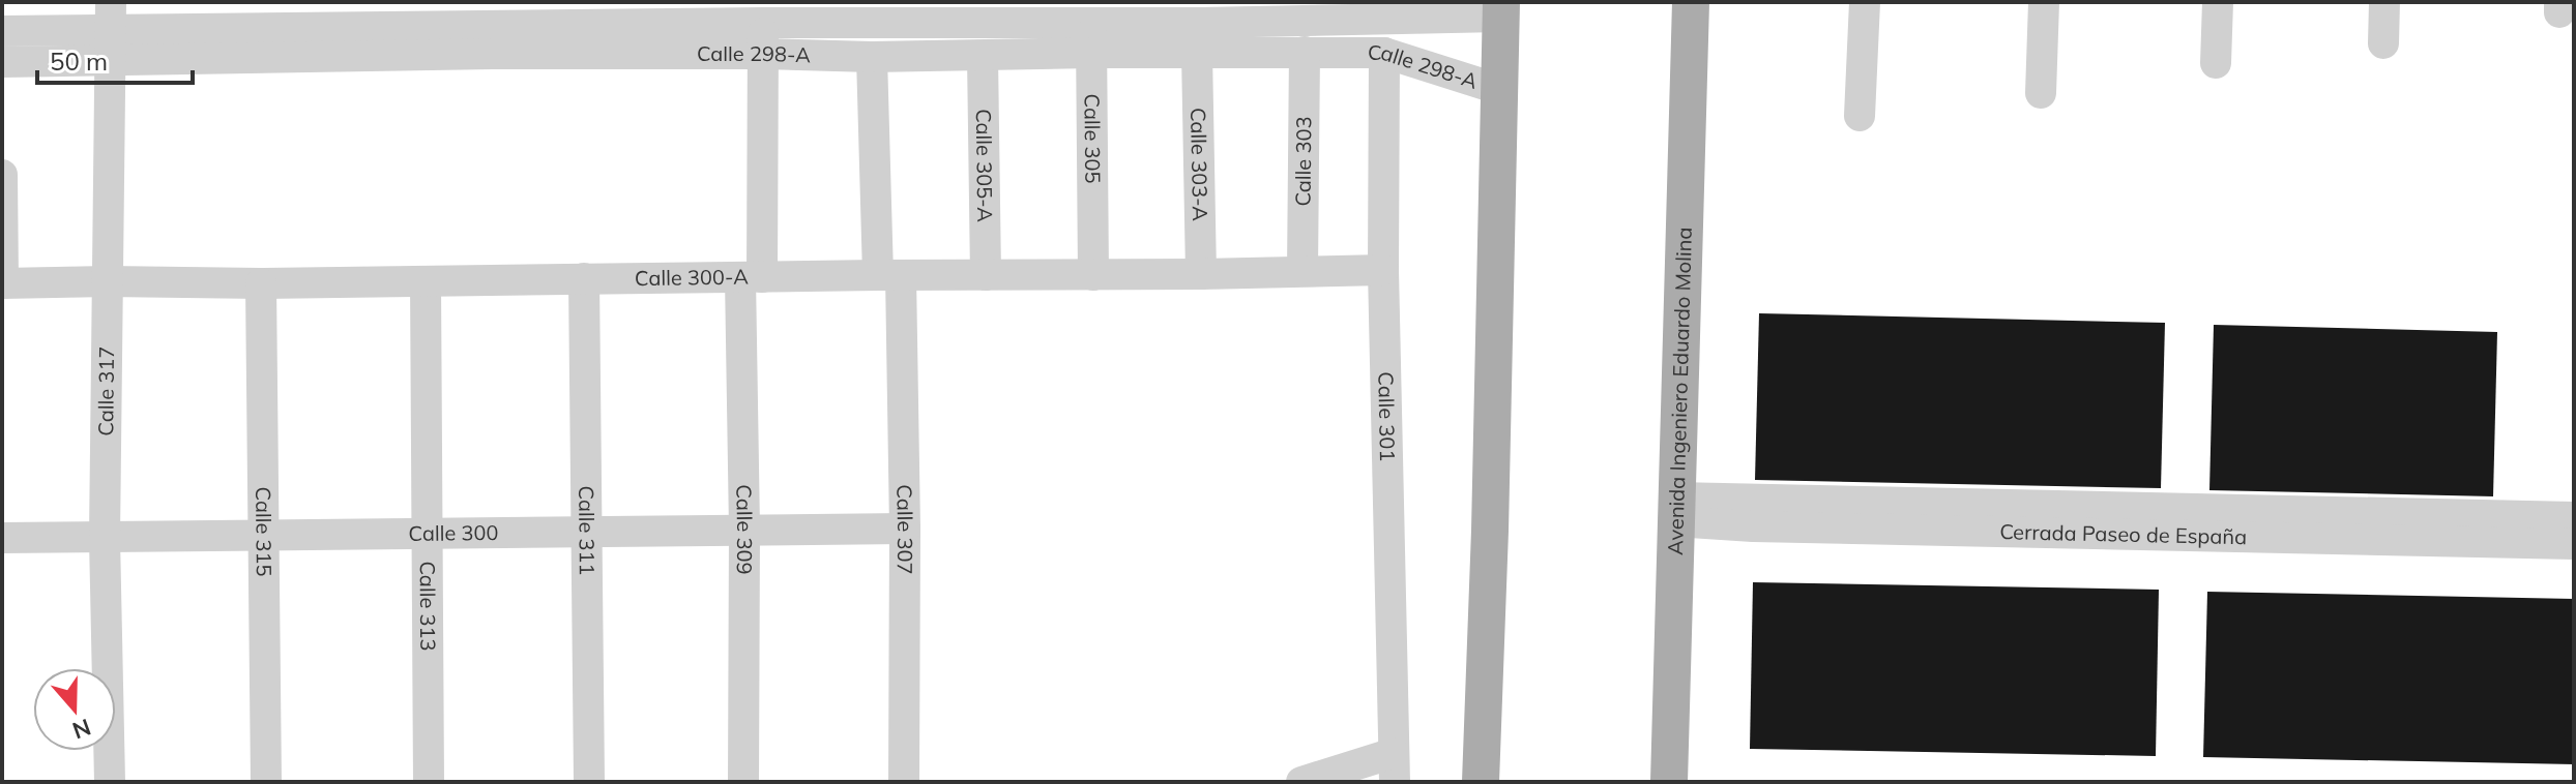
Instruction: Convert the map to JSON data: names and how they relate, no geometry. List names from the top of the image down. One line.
{"streets":{"main road":["Avenida Ingeniero Eduardo Molina"],"street":["Calle 298-A","Calle 305","Calle 303","Calle 303-A","Calle 305-A","Calle 300-A","Calle 317","Calle 301","Calle 307","Calle 311","Calle 309","Calle 315","Calle 300","Cerrada Paseo de España","Calle 313"]},"crossings":[["Calle 298-A","Calle 305"],["Calle 298-A","Calle 303"],["Calle 298-A","Calle 303-A"],["Calle 298-A","Calle 305-A"],["Calle 298-A","Calle 317"],["Calle 298-A","Calle 301"],["Calle 298-A","Calle 307"],["Calle 298-A","Calle 309"],["Calle 305","Calle 300-A"],["Calle 303","Calle 300-A"],["Calle 303-A","Calle 300-A"],["Calle 305-A","Calle 300-A"],["Calle 300-A","Calle 317"],["Calle 300-A","Calle 301"],["Calle 300-A","Calle 307"],["Calle 300-A","Calle 311"],["Calle 300-A","Calle 309"],["Calle 300-A","Calle 315"],["Calle 300-A","Calle 313"],["Calle 317","Calle 300"],["Avenida Ingeniero Eduardo Molina","Cerrada Paseo de España"],["Calle 307","Calle 300"],["Calle 311","Calle 300"],["Calle 309","Calle 300"],["Calle 315","Calle 300"],["Calle 300","Calle 313"]],"scale_bar":"50 m","north":"bottom"}
